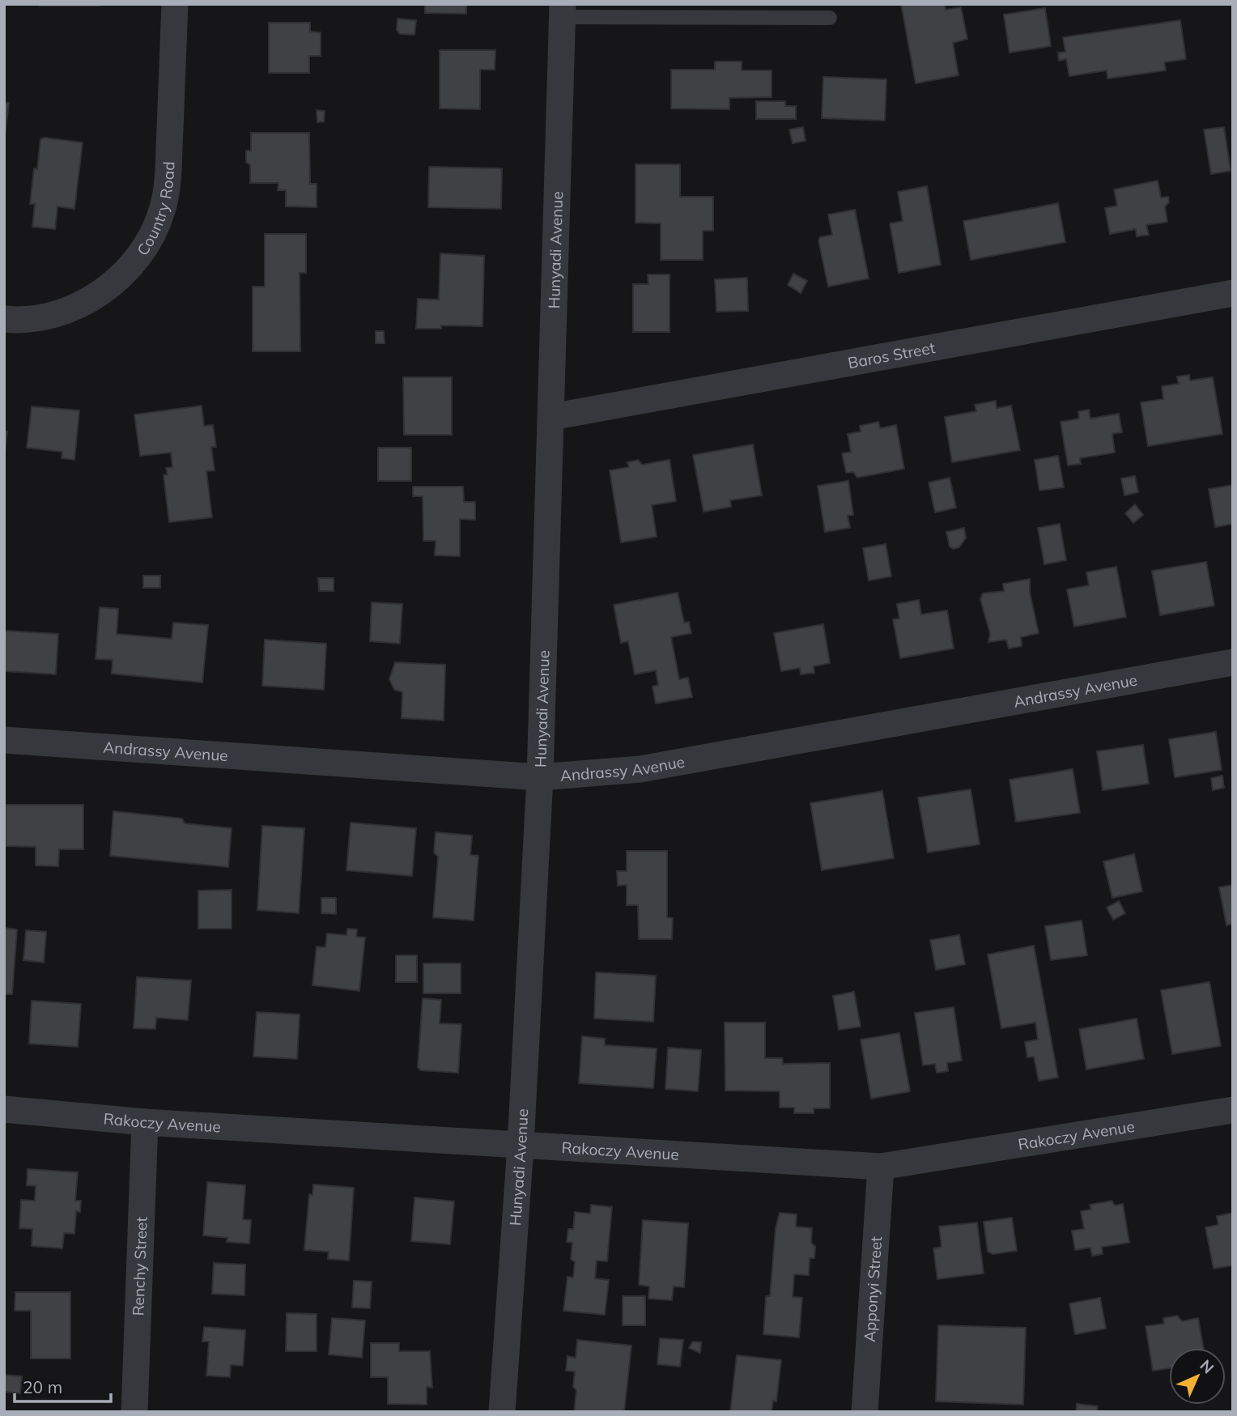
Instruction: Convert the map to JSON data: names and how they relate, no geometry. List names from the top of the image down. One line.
{"streets":{"street":["Country Road","Hunyadi Avenue","Baros Street","Andrassy Avenue","Rakoczy Avenue","Renchy Street","Apponyi Street"]},"crossings":[["Hunyadi Avenue","Baros Street"],["Hunyadi Avenue","Andrassy Avenue"],["Hunyadi Avenue","Rakoczy Avenue"],["Rakoczy Avenue","Renchy Street"],["Rakoczy Avenue","Apponyi Street"]],"scale_bar":"20 m","north":"top right"}
